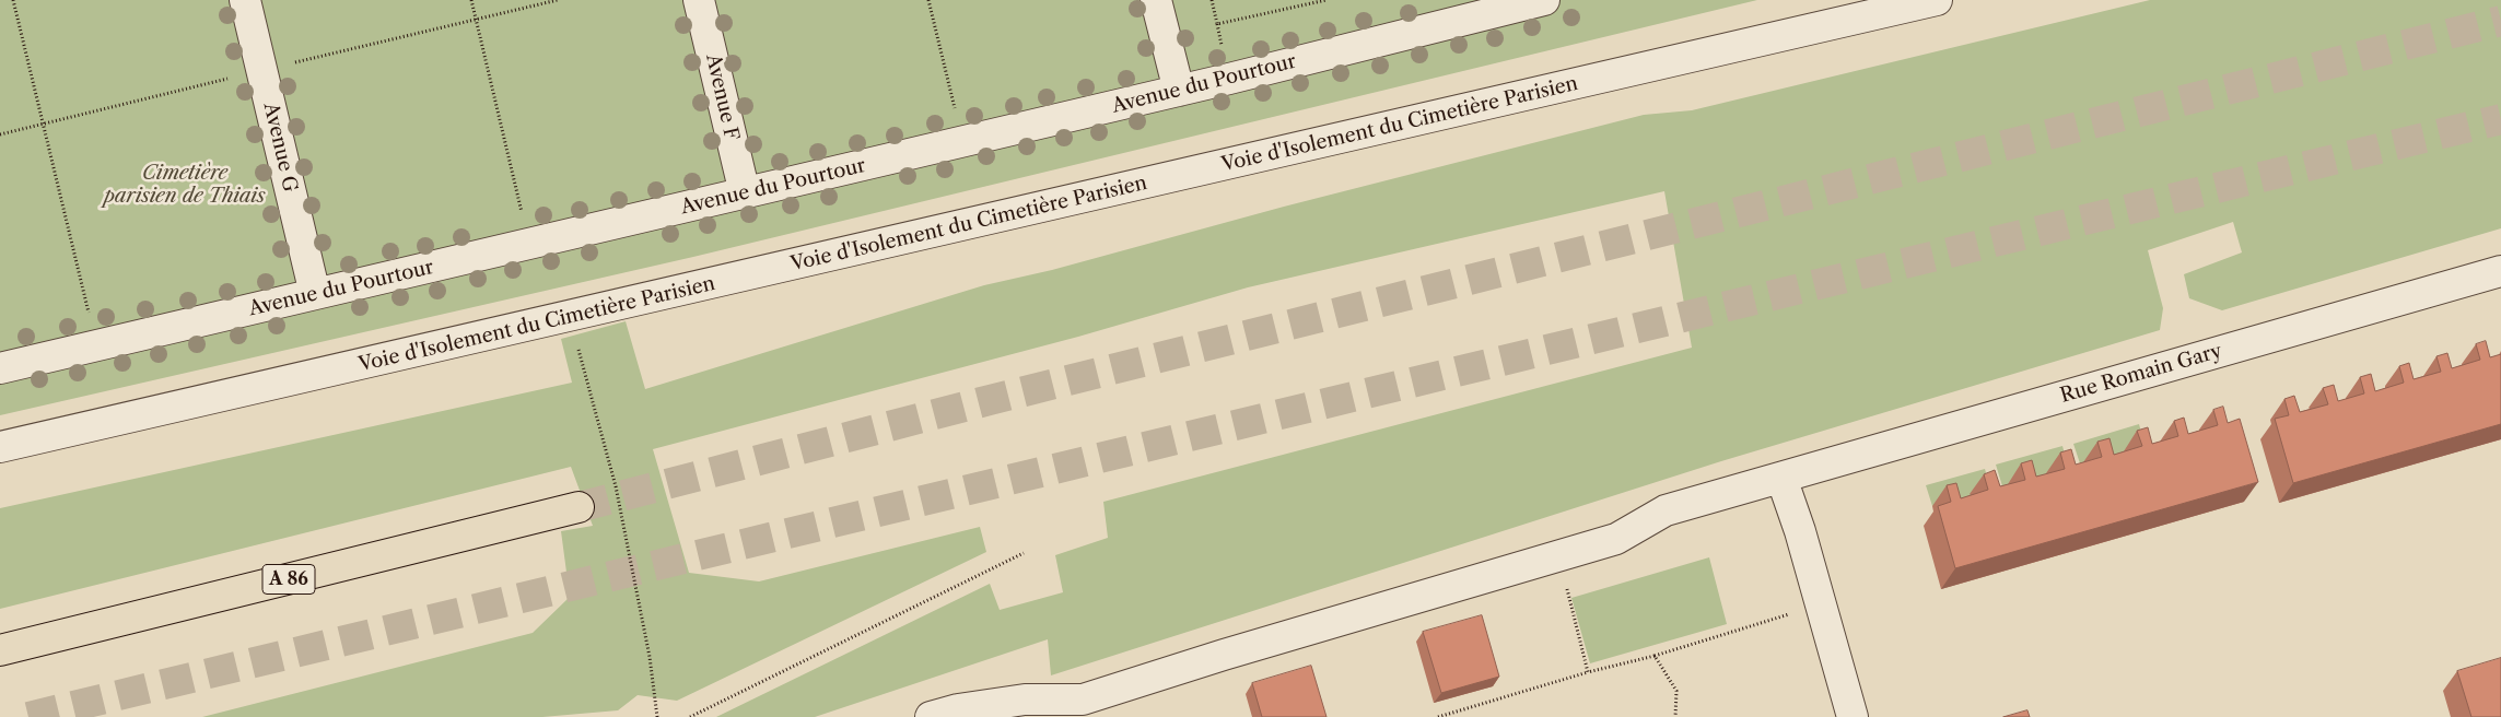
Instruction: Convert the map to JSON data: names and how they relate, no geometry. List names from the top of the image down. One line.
{"streets":{"highway":["A 86"],"street":["Avenue du Pourtour","Avenue F","Voie d'Isolement du Cimetière Parisien","Avenue G","Rue Romain Gary"]},"crossings":[["Avenue du Pourtour","Avenue F"],["Avenue du Pourtour","Avenue G"]],"parks":["Cimetière parisien de Thiais"]}
